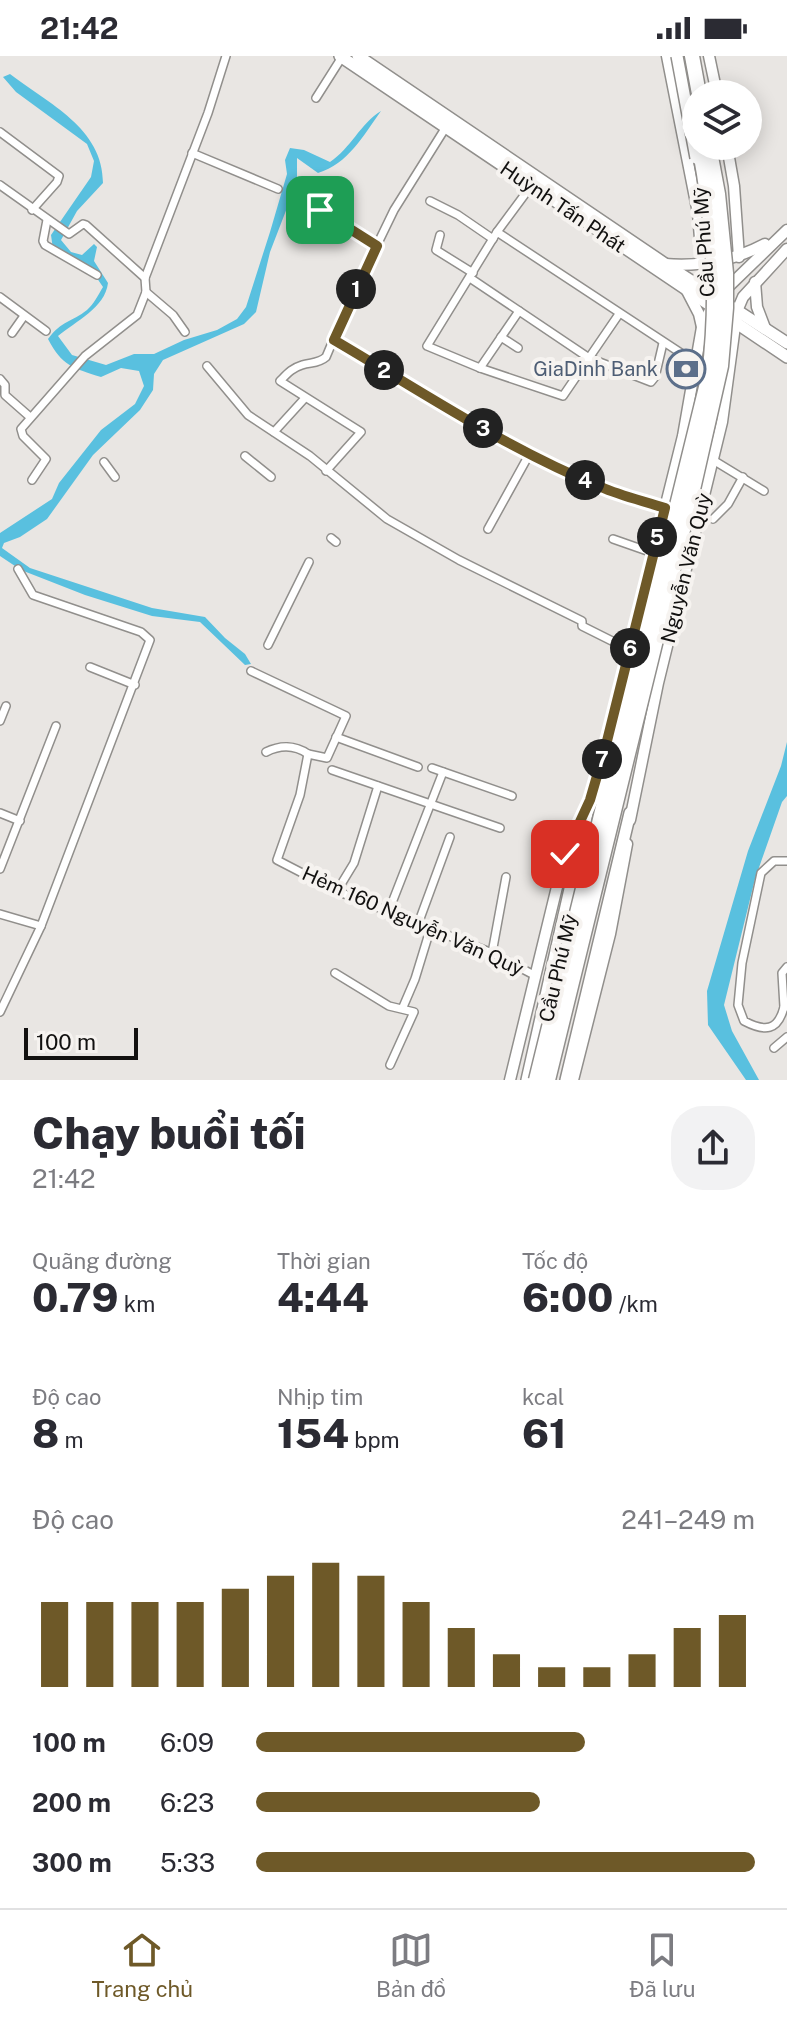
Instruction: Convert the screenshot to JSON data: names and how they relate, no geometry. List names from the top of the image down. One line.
{"streets":{"highway":["Cầu Phú Mỹ"],"main road":["Huỳnh Tấn Phát","Nguyễn Văn Quỳ"],"street":["Hẻm 160 Nguyễn Văn Quỳ"]},"crossings":[["Huỳnh Tấn Phát","Nguyễn Văn Quỳ"],["Cầu Phú Mỹ","Nguyễn Văn Quỳ"],["Nguyễn Văn Quỳ","Hẻm 160 Nguyễn Văn Quỳ"]],"places":{"bank":["GiaDinh Bank"]},"scale_bar":"100 m","page":{"status":"21:42","pins":["1","2","3","4","5","6","7"],"scale":"100 m","heading":["Chạy buổi tối","21:42"],"stats":[["Quãng đường","0.79 km"],["Thời gian","4:44"],["Tốc độ","6:00 /km"],["Độ cao","8 m"],["Nhịp tim","154 bpm"],["kcal","61"]],"chart":["Độ cao","241–249 m"],"list":[{"name":"100 m","note":"6:09"},{"name":"200 m","note":"6:23"},{"name":"300 m","note":"5:33"}],"tabs":["Trang chủ","Bản đồ","Đã lưu"]}}
